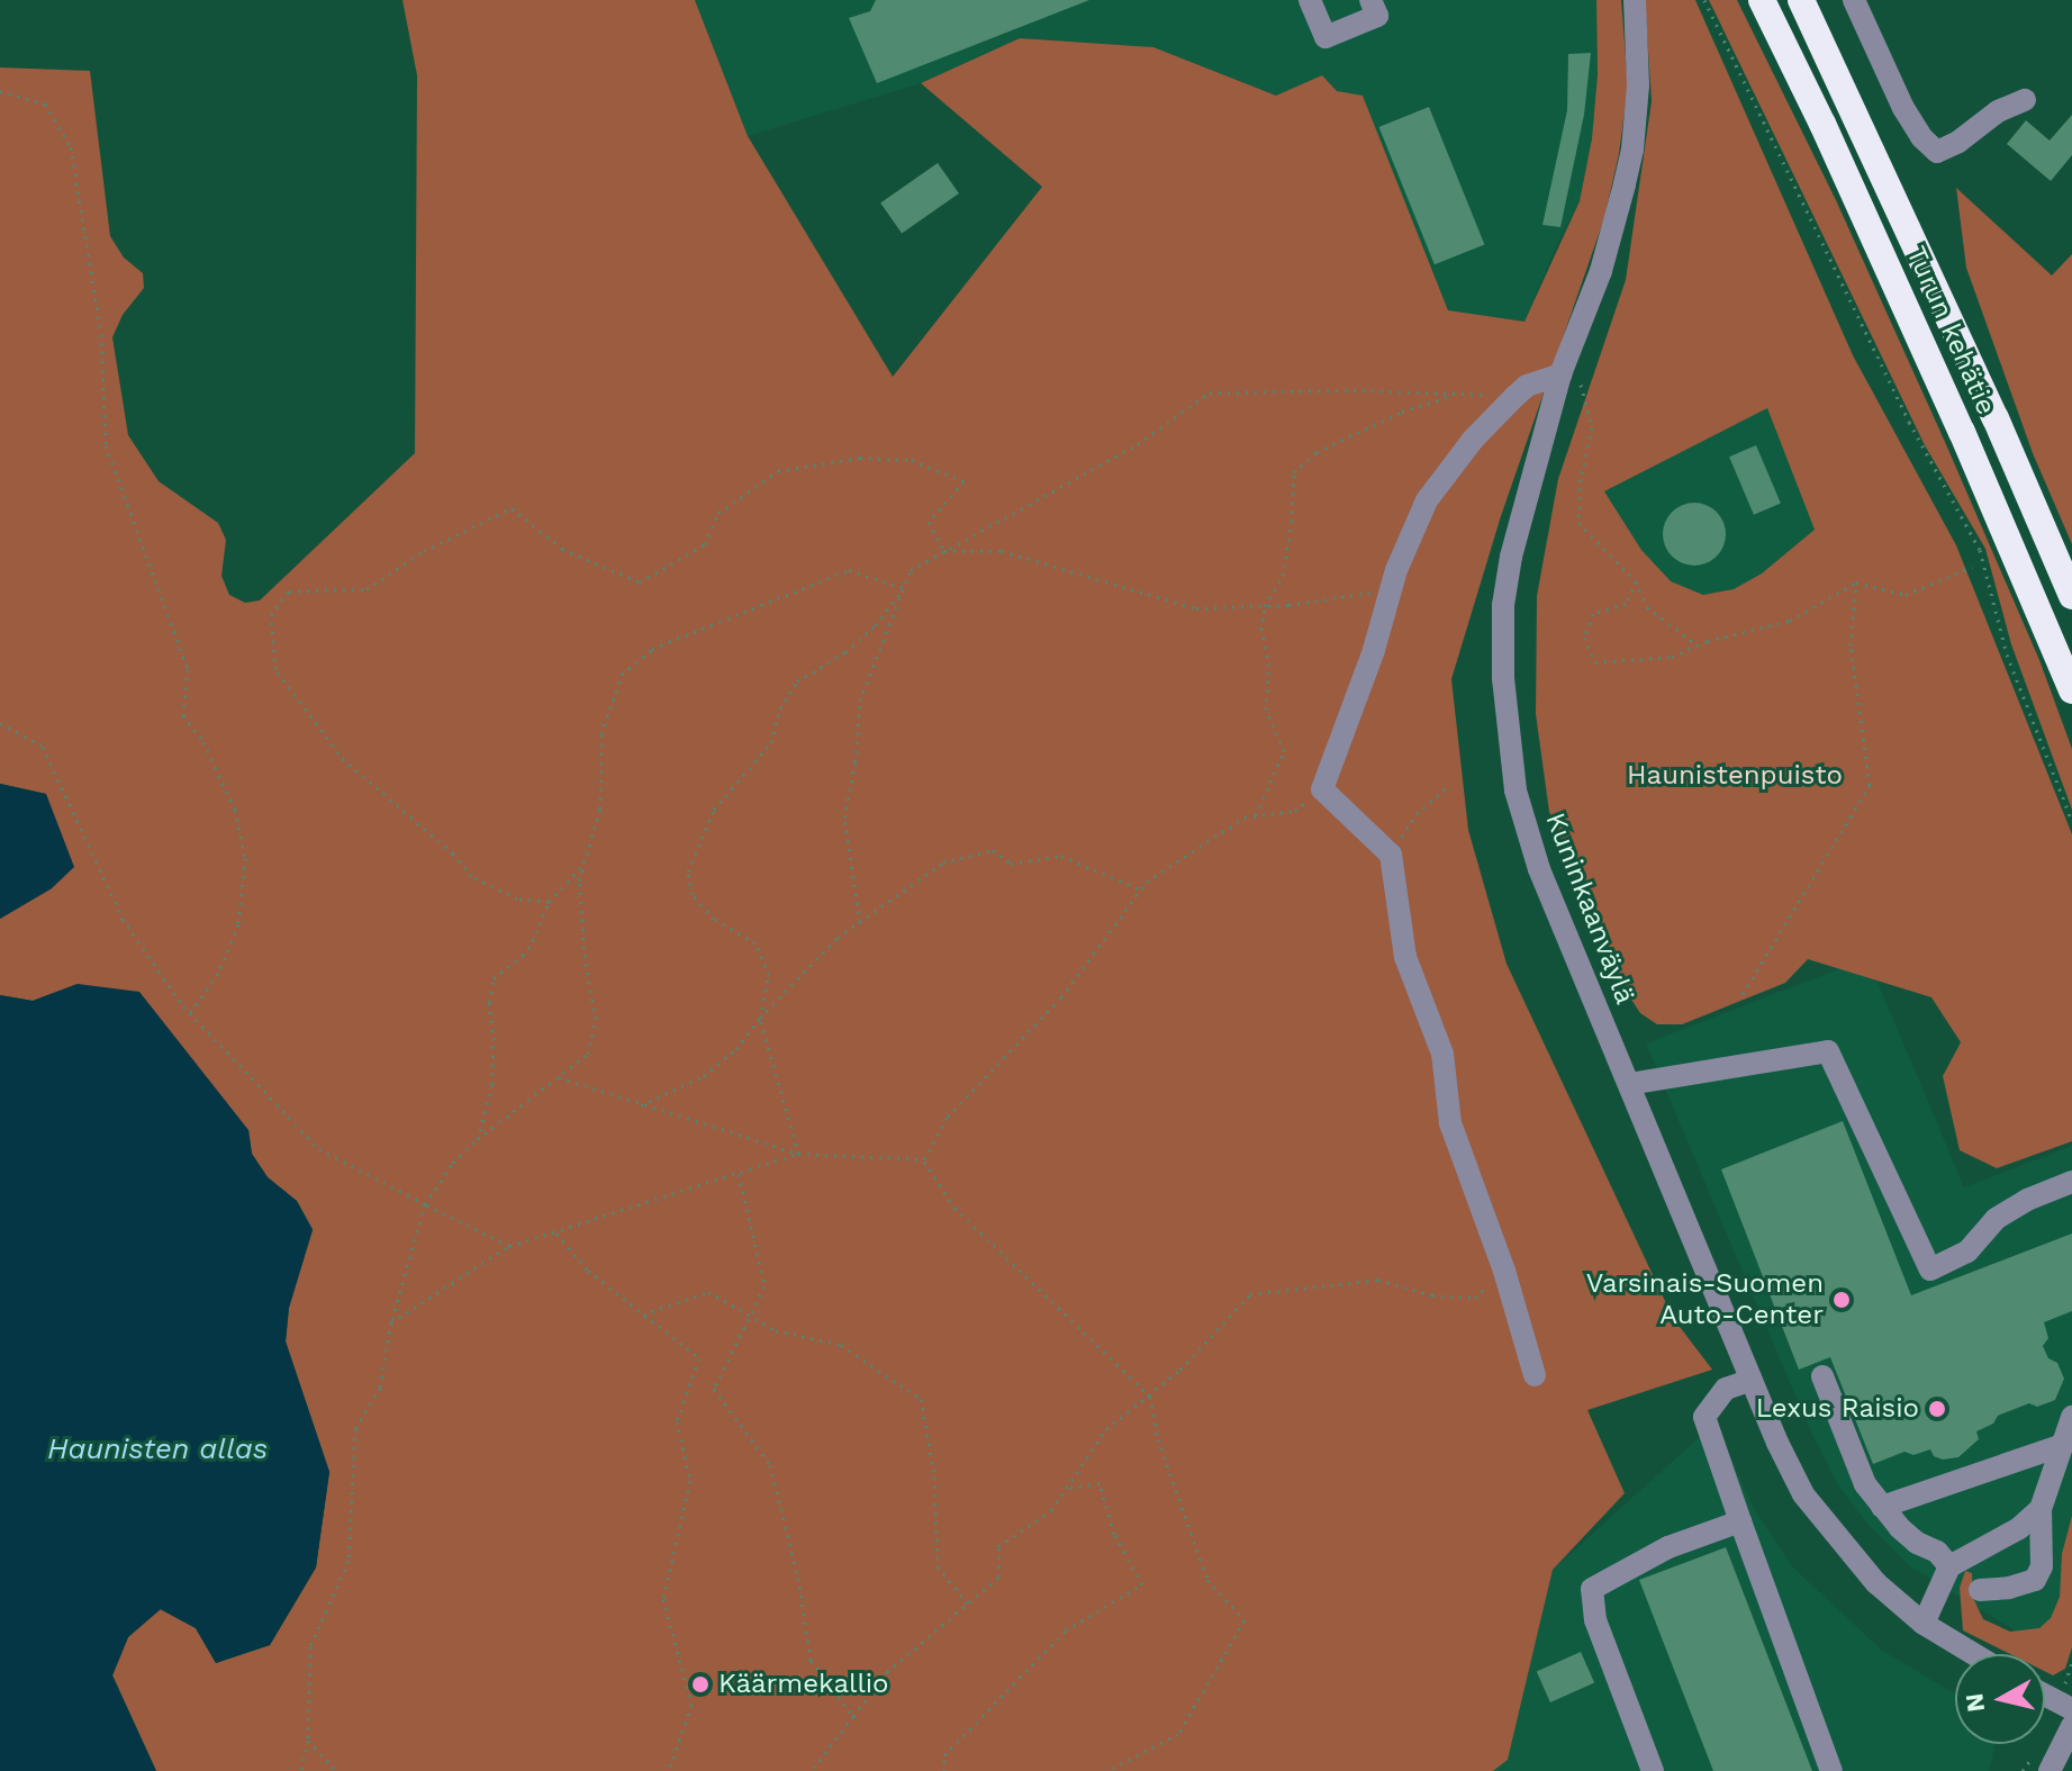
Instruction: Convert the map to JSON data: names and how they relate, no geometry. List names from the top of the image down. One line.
{"streets":{"highway":["Turun kehätie"],"street":["Kuninkaanväylä"]},"water":["Haunisten allas"],"parks":["Haunistenpuisto"],"places":["Varsinais-Suomen Auto-Center","Lexus Raisio","Käärmekallio"],"north":"left"}
